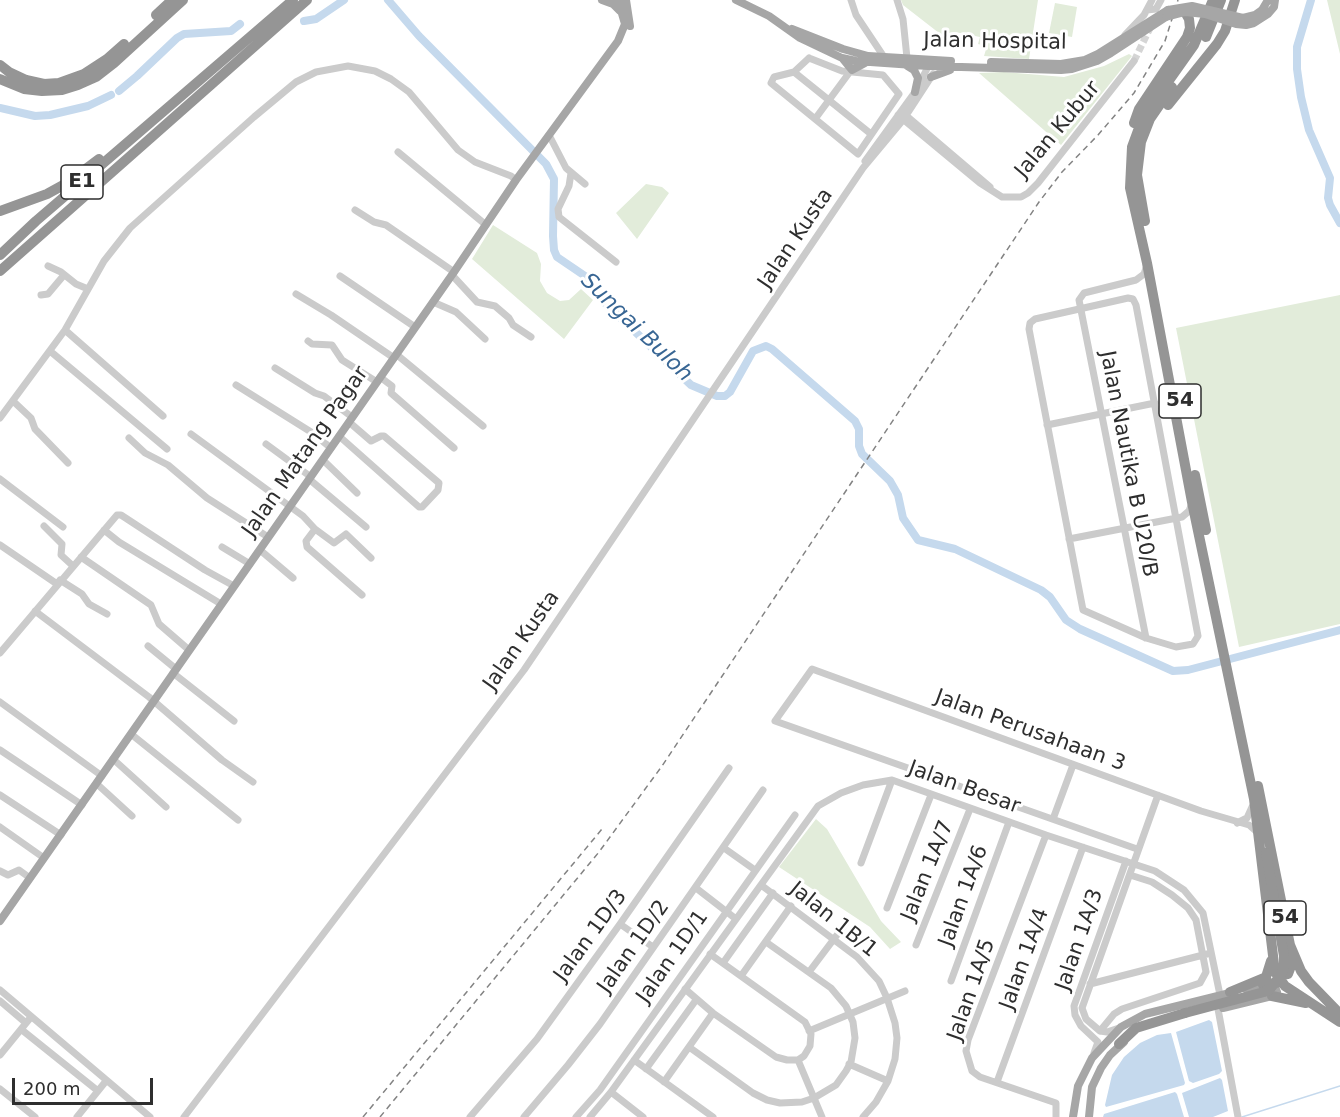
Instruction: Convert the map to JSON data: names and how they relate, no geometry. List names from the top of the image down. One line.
{"streets":{"highway":["E1","54"],"main road":["Jalan Hospital","Jalan Matang Pagar"],"street":["Jalan Kubur","Jalan Kusta","Jalan Nautika B U20/B","Jalan Perusahaan 3","Jalan Besar","Jalan 1A/7","Jalan 1A/6","Jalan 1B/1","Jalan 1D/3","Jalan 1A/3","Jalan 1D/2","Jalan 1D/1","Jalan 1A/4","Jalan 1A/5"]},"crossings":[["Jalan Hospital","Jalan Kusta"],["54","Jalan Perusahaan 3"],["Jalan Perusahaan 3","Jalan 1A/3"],["Jalan Besar","Jalan 1A/7"],["Jalan Besar","Jalan 1A/6"],["Jalan Besar","Jalan 1B/1"],["Jalan Besar","Jalan 1A/3"],["Jalan Besar","Jalan 1A/4"],["Jalan Besar","Jalan 1A/5"],["Jalan 1A/4","Jalan 1A/5"]],"water":["Sungai Buloh"],"scale_bar":"200 m"}
